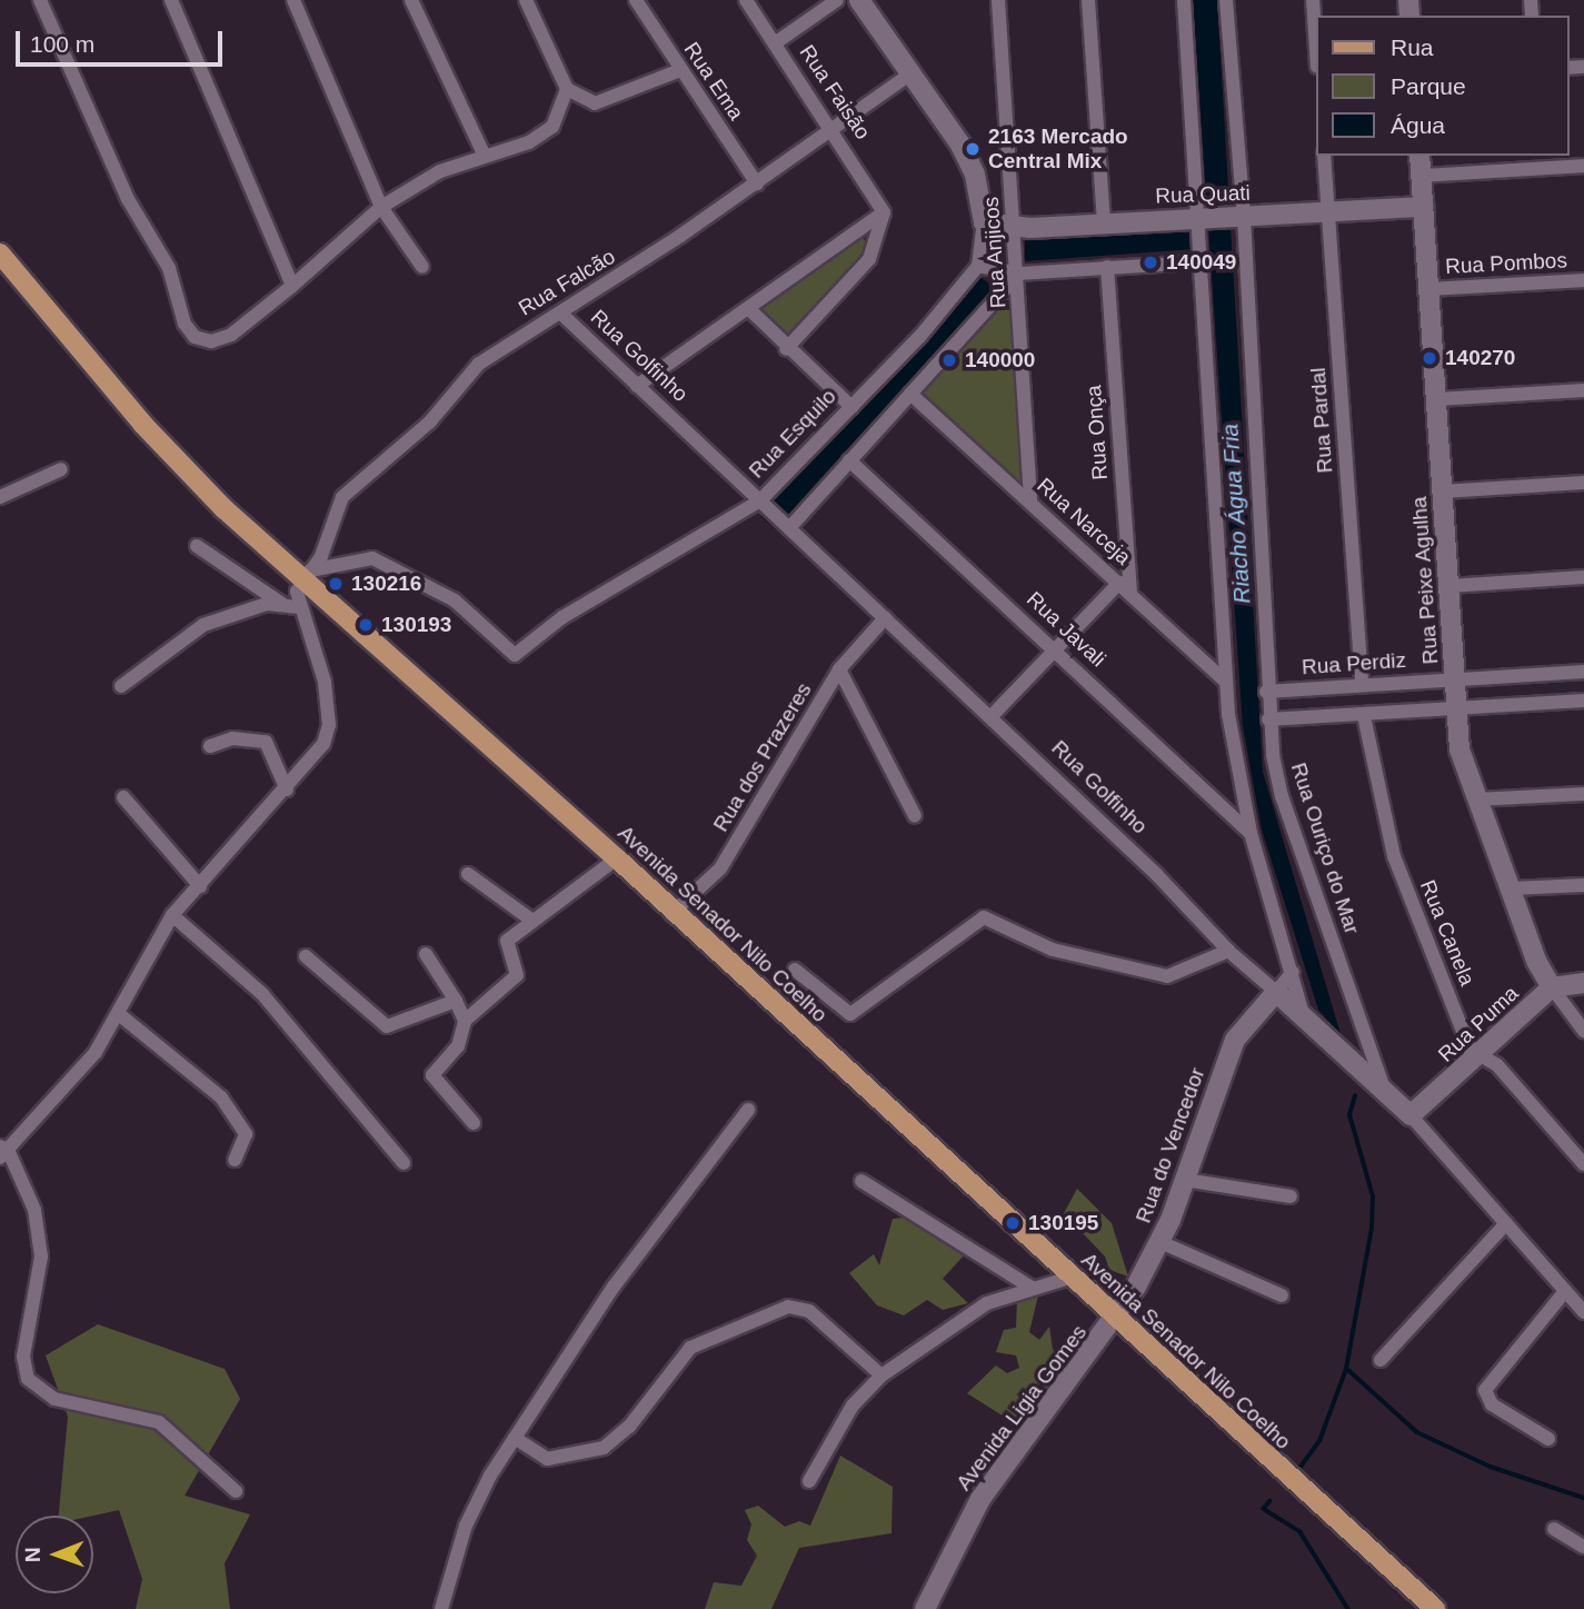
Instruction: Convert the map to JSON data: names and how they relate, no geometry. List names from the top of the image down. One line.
{"streets":{"main road":["Avenida Senador Nilo Coelho"],"street":["Rua Ema","Rua Faisão","Rua Quati","Rua Anjicos","Rua Pombos","Rua Falcão","Rua Golfinho","Rua Pardal","Rua Onça","Rua Esquilo","Rua Narceja","Rua Peixe Agulha","Rua Javali","Rua Perdiz","Rua dos Prazeres","Rua Ouriço do Mar","Rua Canela","Rua Puma","Rua do Vencedor","Avenida Ligia Gomes"]},"crossings":[["Rua Ema","Rua Falcão"],["Rua Faisão","Rua Falcão"],["Rua Quati","Rua Anjicos"],["Rua Quati","Rua Pardal"],["Rua Quati","Rua Peixe Agulha"],["Rua Quati","Rua Ouriço do Mar"],["Rua Anjicos","Rua Narceja"],["Rua Pombos","Rua Peixe Agulha"],["Rua Falcão","Rua Golfinho"],["Rua Falcão","Rua Esquilo"],["Rua Falcão","Avenida Senador Nilo Coelho"],["Rua Golfinho","Rua Esquilo"],["Rua Golfinho","Rua dos Prazeres"],["Rua Golfinho","Rua Ouriço do Mar"],["Rua Golfinho","Rua Puma"],["Rua Golfinho","Rua do Vencedor"],["Rua Pardal","Rua Perdiz"],["Rua Onça","Rua Narceja"],["Rua Esquilo","Avenida Senador Nilo Coelho"],["Rua Peixe Agulha","Rua Perdiz"],["Rua Peixe Agulha","Rua Puma"],["Rua Perdiz","Rua Ouriço do Mar"],["Rua dos Prazeres","Avenida Senador Nilo Coelho"],["Avenida Senador Nilo Coelho","Rua do Vencedor"],["Avenida Senador Nilo Coelho","Avenida Ligia Gomes"],["Rua Canela","Rua Puma"],["Rua do Vencedor","Avenida Ligia Gomes"]],"water":["Riacho Água Fria"],"places":["2163 Mercado Central Mix","140049","140270","140000","130216","130193","130195"],"legend":["Rua","Parque","Água"],"scale_bar":"100 m","north":"left"}
